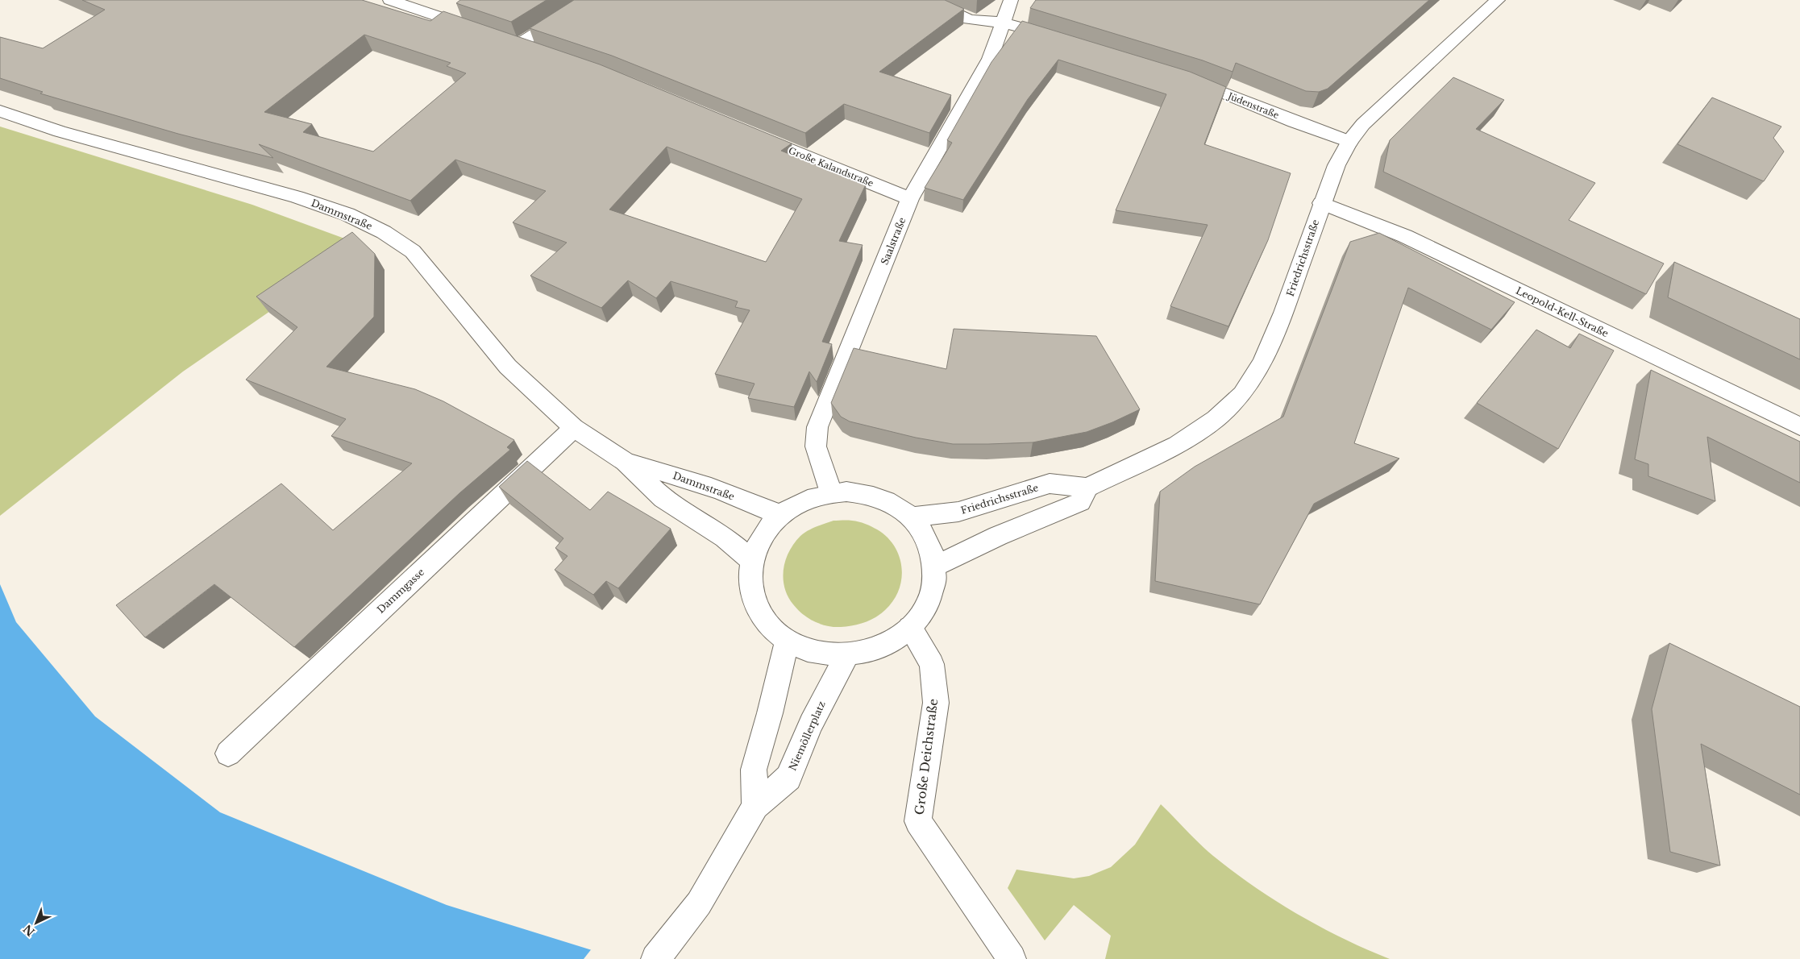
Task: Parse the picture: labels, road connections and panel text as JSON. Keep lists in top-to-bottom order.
{
  "streets": {
    "street": [
      "Jüdenstraße",
      "Große Kalandstraße",
      "Dammstraße",
      "Saalstraße",
      "Friedrichsstraße",
      "Leopold-Kell-Straße",
      "Dammgasse",
      "Niemöllerplatz",
      "Große Deichstraße"
    ]
  },
  "crossings": [
    ["Jüdenstraße", "Friedrichsstraße"],
    ["Große Kalandstraße", "Saalstraße"],
    ["Dammstraße", "Dammgasse"],
    ["Friedrichsstraße", "Leopold-Kell-Straße"]
  ],
  "north": "bottom left"
}
